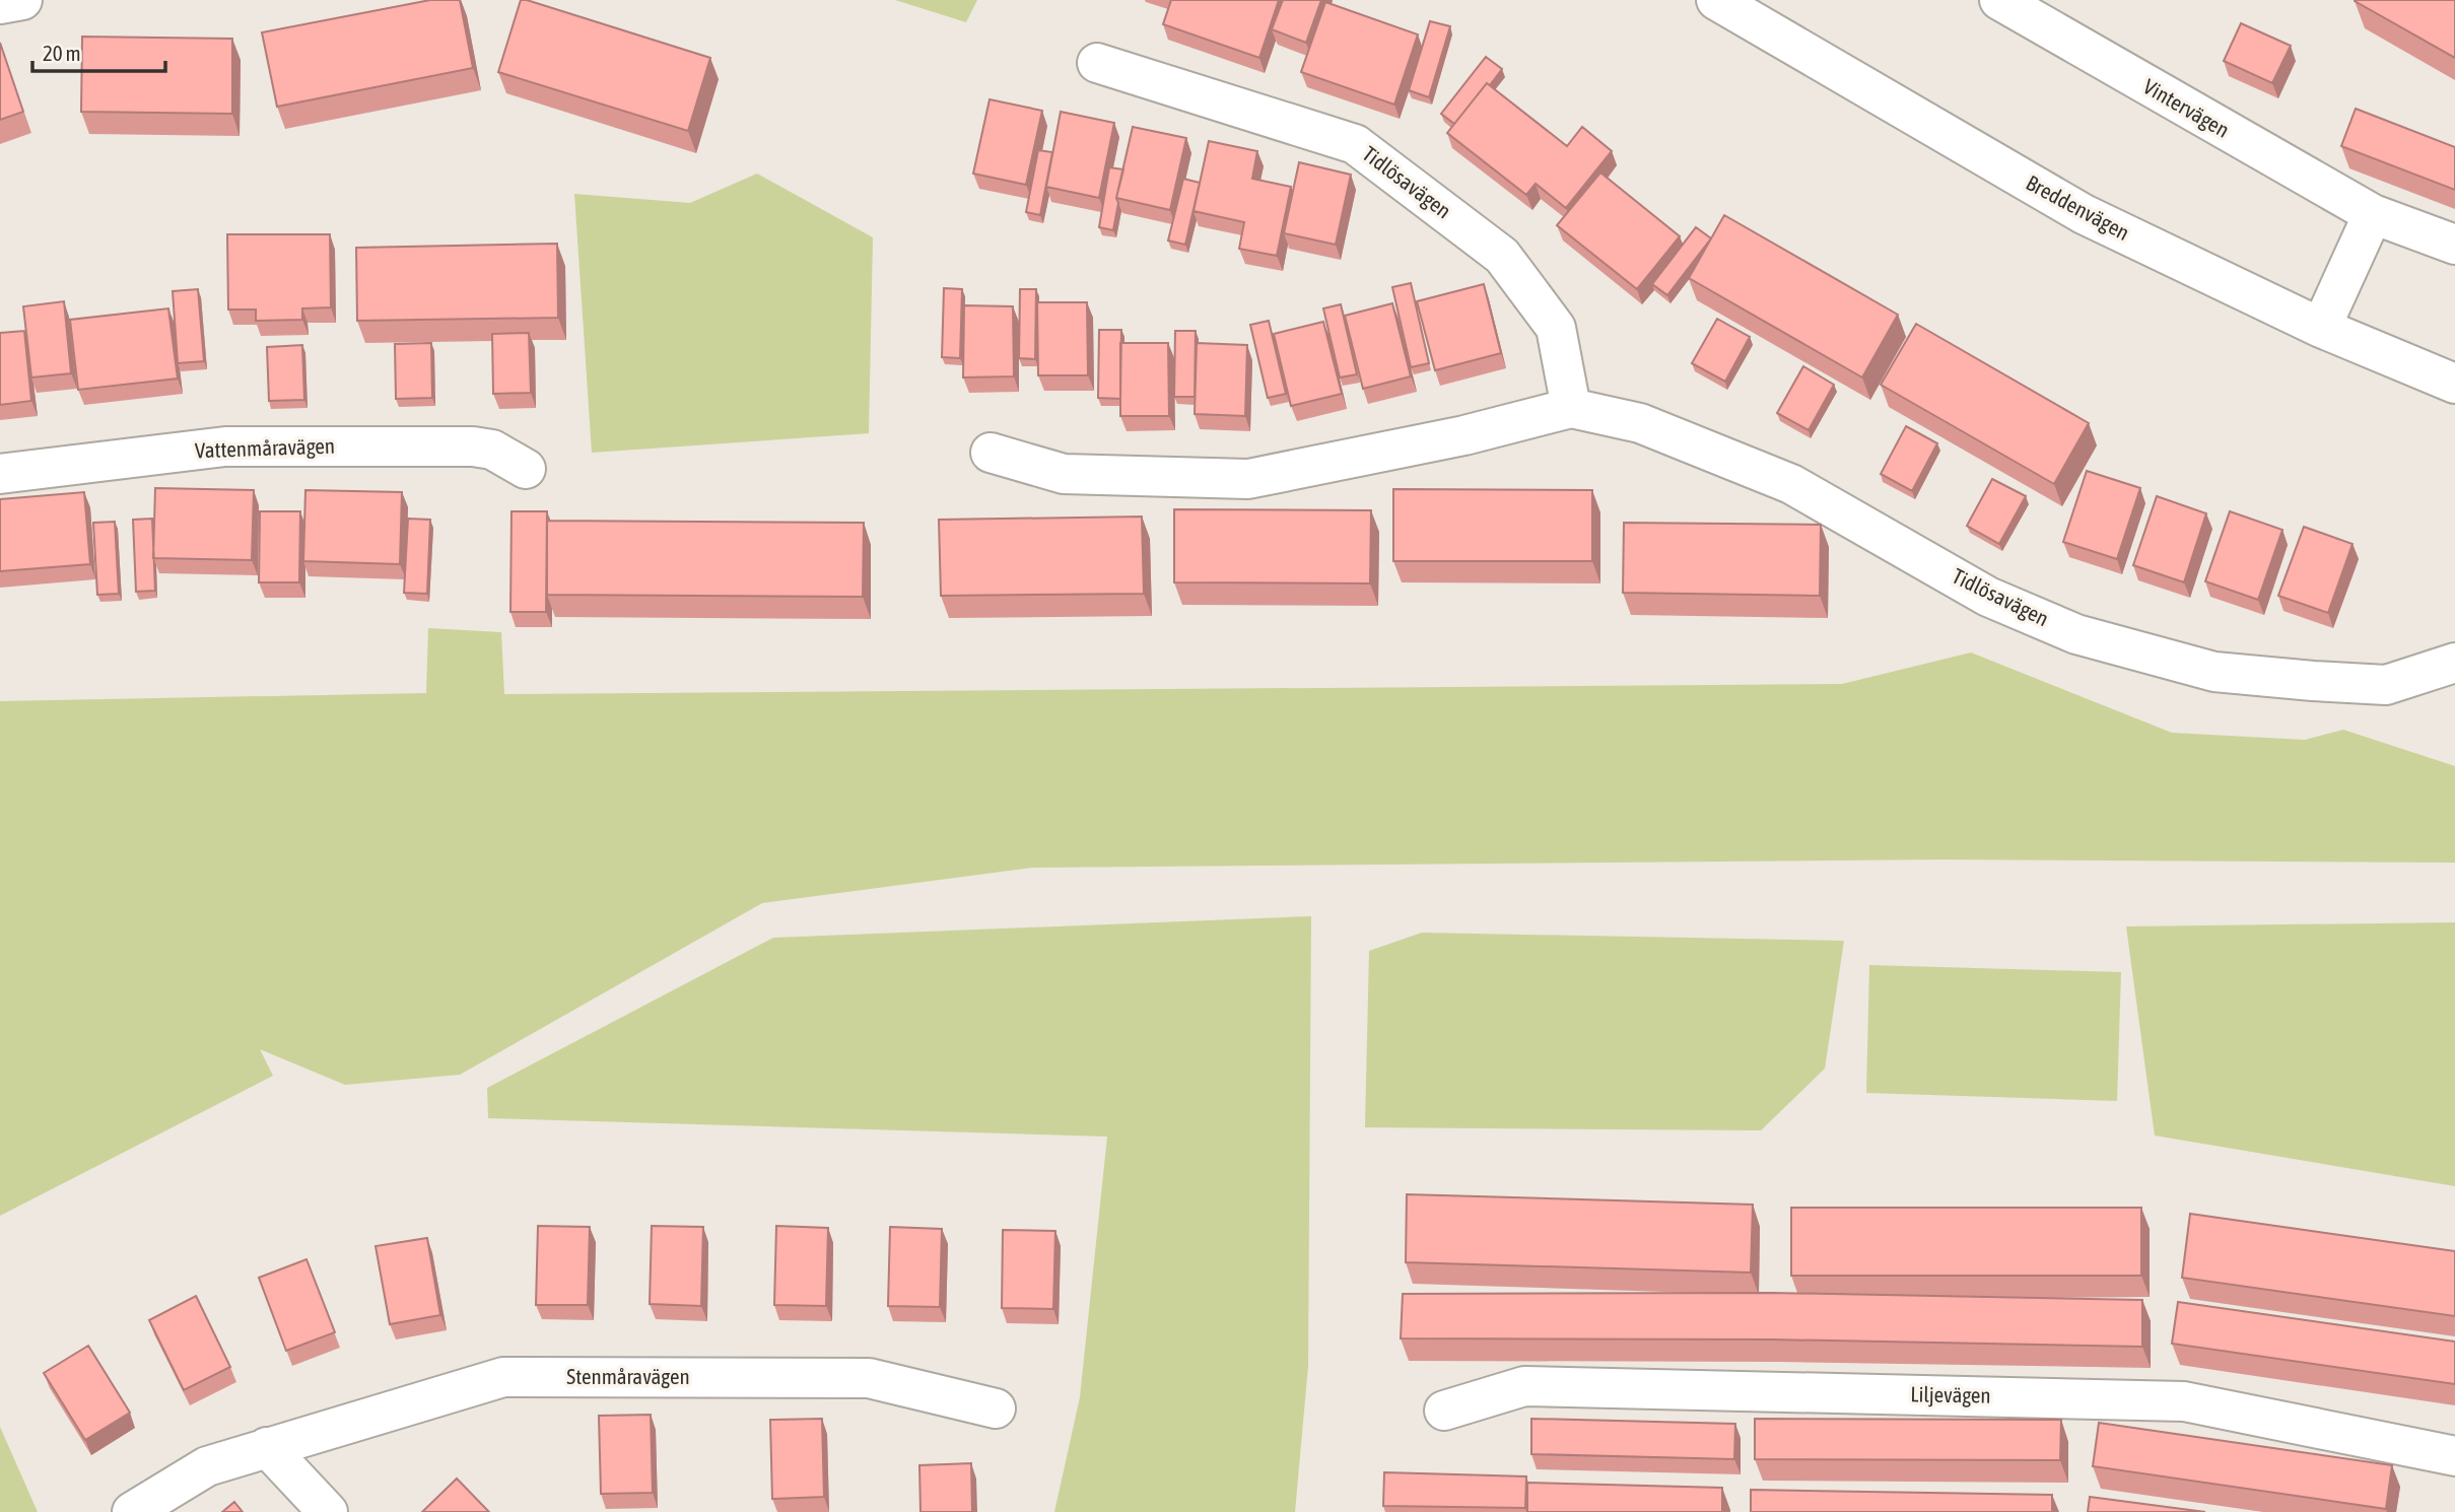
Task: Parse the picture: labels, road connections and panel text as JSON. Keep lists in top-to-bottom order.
{
  "streets": {
    "street": [
      "Vintervägen",
      "Tidlösavägen",
      "Breddenvägen",
      "Vattenmåravägen",
      "Stenmåravägen",
      "Liljevägen"
    ]
  },
  "scale_bar": "20 m"
}
